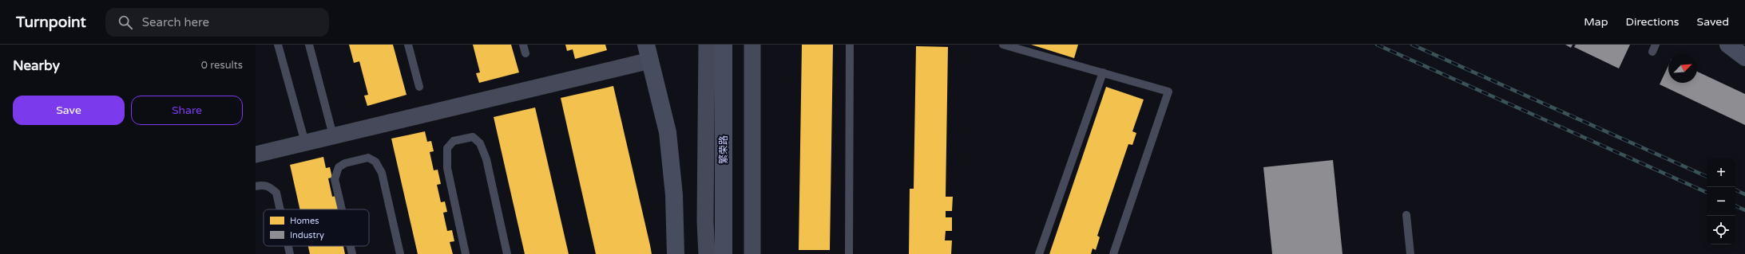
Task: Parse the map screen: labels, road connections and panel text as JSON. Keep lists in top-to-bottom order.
{
  "streets": {
    "main road": ["繁荣路"]
  },
  "legend": ["Homes", "Industry"],
  "north": "top right",
  "page": {
    "header": "Turnpoint",
    "search": "Search here",
    "nav": ["Map", "Directions", "Saved"],
    "heading": ["Nearby", "0 results"],
    "buttons": ["Save", "Share"],
    "map_buttons": ["+", "−"]
  }
}
